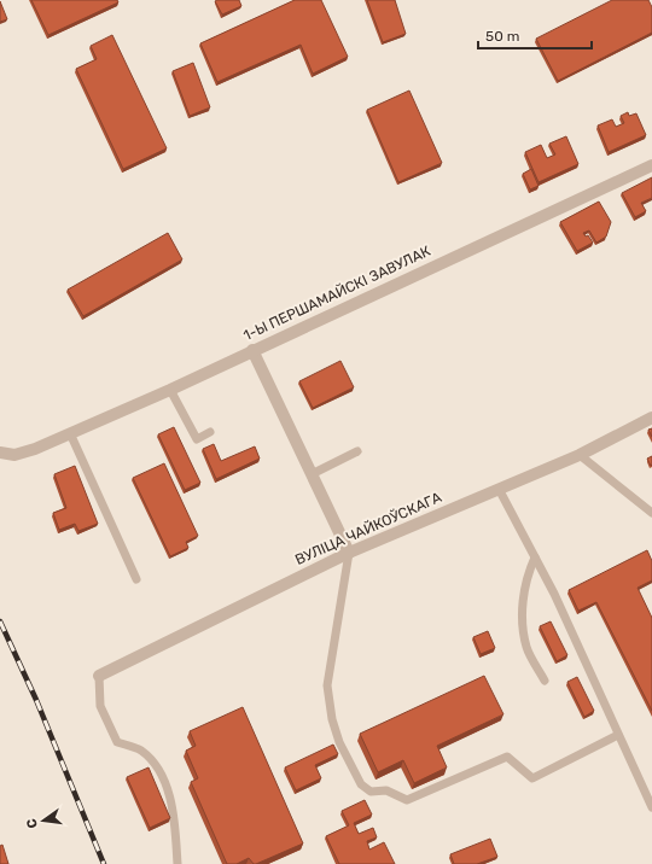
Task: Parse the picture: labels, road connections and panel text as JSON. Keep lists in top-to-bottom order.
{
  "streets": {
    "street": ["1-Ы ПЕРШАМАЙСКІ ЗАВУЛАК", "ВУЛІЦА ЧАЙКОЎСКАГА"]
  },
  "scale_bar": "50 m",
  "north": "left"
}
